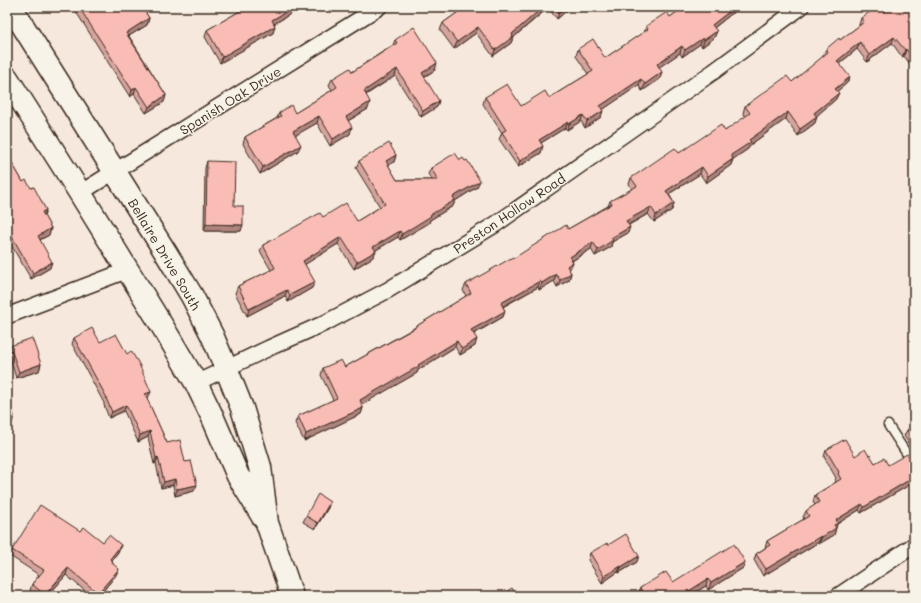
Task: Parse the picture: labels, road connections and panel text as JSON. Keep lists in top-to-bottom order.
{
  "streets": {
    "main road": ["Bellaire Drive South"],
    "street": ["Spanish Oak Drive", "Preston Hollow Road"]
  },
  "crossings": [
    ["Spanish Oak Drive", "Bellaire Drive South"],
    ["Preston Hollow Road", "Bellaire Drive South"]
  ]
}
